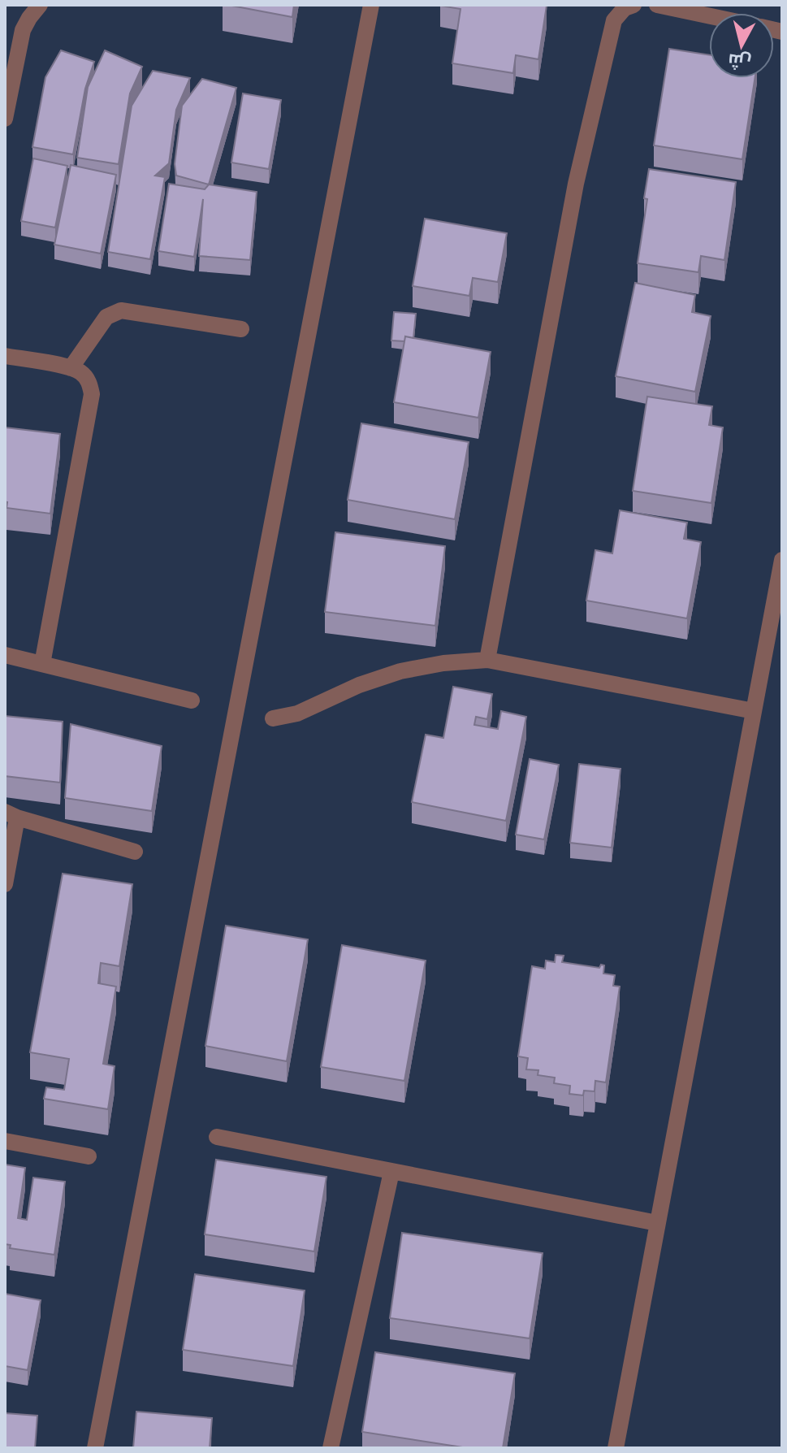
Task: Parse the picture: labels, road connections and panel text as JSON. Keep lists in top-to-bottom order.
{
  "north": "bottom"
}
